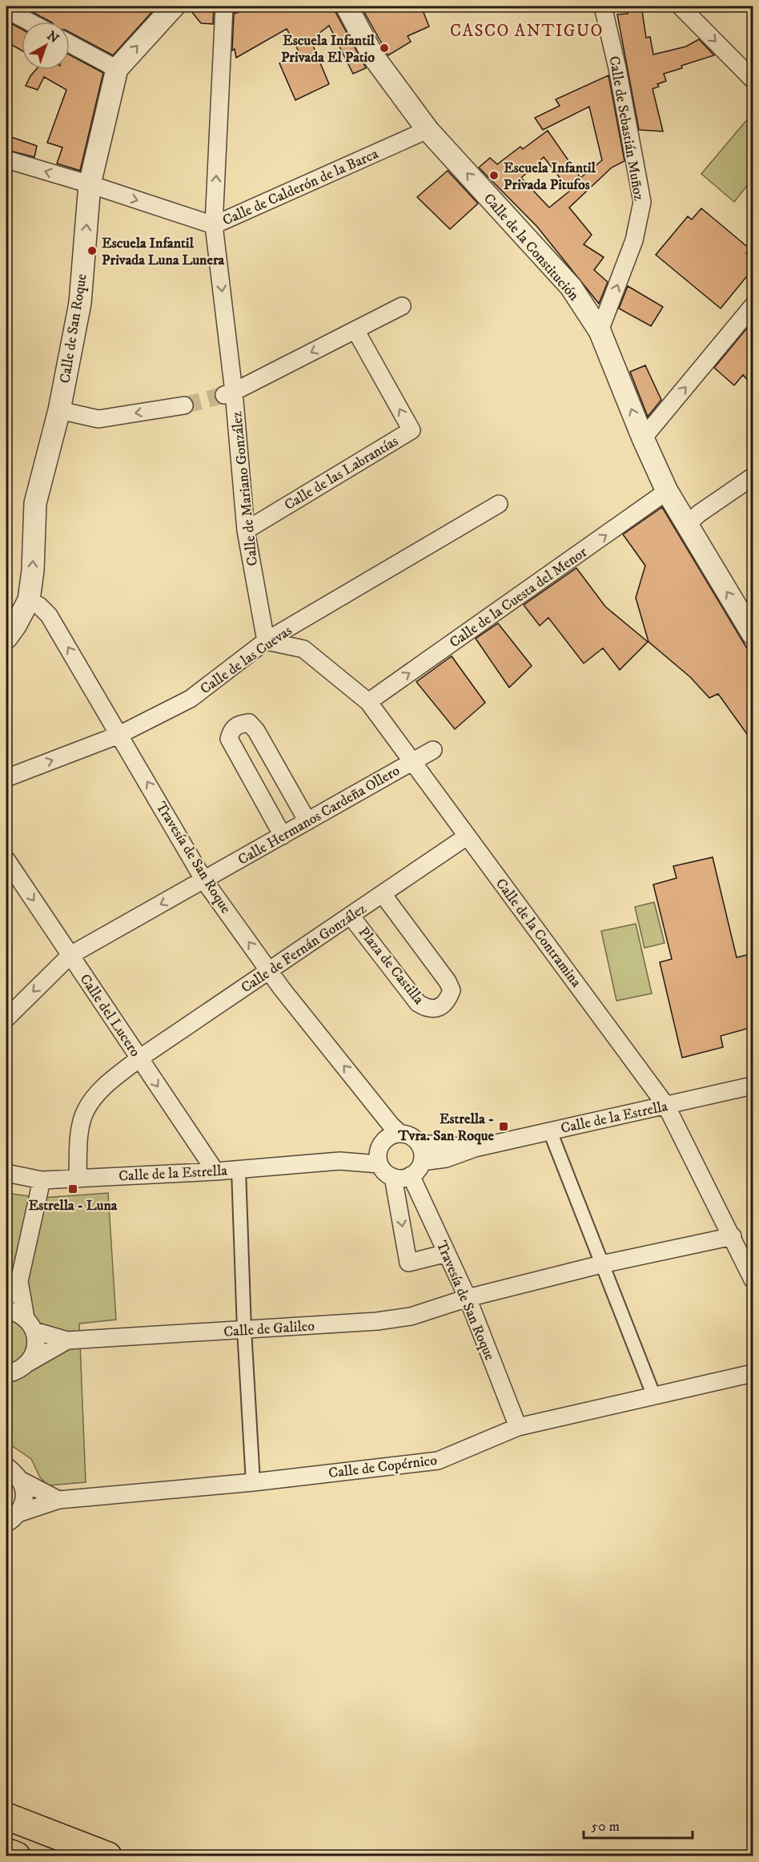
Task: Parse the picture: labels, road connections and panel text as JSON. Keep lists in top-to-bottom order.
{
  "streets": {
    "street": [
      "Calle de Sebastián Muñoz",
      "Calle de Calderón de la Barca",
      "Calle de la Constitución",
      "Calle de San Roque",
      "Calle de las Labrantías",
      "Calle de Mariano González",
      "Calle de la Cuesta del Menor",
      "Calle de las Cuevas",
      "Calle Hermanos Cardeña Ollero",
      "Travesía de San Roque",
      "Calle de la Contramina",
      "Calle de Fernán González",
      "Plaza de Castilla",
      "Calle del Lucero",
      "Calle de la Estrella",
      "Calle de Galileo",
      "Calle de Copérnico"
    ]
  },
  "crossings": [
    ["Calle de Sebastián Muñoz", "Calle de la Constitución"],
    ["Calle de Calderón de la Barca", "Calle de la Constitución"],
    ["Calle de Calderón de la Barca", "Calle de San Roque"],
    ["Calle de Calderón de la Barca", "Calle de Mariano González"],
    ["Calle de la Constitución", "Calle de la Cuesta del Menor"],
    ["Calle de San Roque", "Travesía de San Roque"],
    ["Calle de las Labrantías", "Calle de Mariano González"],
    ["Calle de Mariano González", "Calle de las Cuevas"],
    ["Calle de Mariano González", "Calle de la Contramina"],
    ["Calle de la Cuesta del Menor", "Calle de la Contramina"],
    ["Calle de las Cuevas", "Travesía de San Roque"],
    ["Calle de las Cuevas", "Calle de la Contramina"],
    ["Calle Hermanos Cardeña Ollero", "Travesía de San Roque"],
    ["Calle Hermanos Cardeña Ollero", "Calle de la Contramina"],
    ["Calle Hermanos Cardeña Ollero", "Calle del Lucero"],
    ["Travesía de San Roque", "Calle de Fernán González"],
    ["Travesía de San Roque", "Calle de la Estrella"],
    ["Travesía de San Roque", "Calle de Galileo"],
    ["Travesía de San Roque", "Calle de Copérnico"],
    ["Calle de la Contramina", "Calle de Fernán González"],
    ["Calle de la Contramina", "Calle de la Estrella"],
    ["Calle de la Contramina", "Calle de Galileo"],
    ["Calle de Fernán González", "Plaza de Castilla"],
    ["Calle de Fernán González", "Calle del Lucero"],
    ["Calle de Fernán González", "Calle de la Estrella"],
    ["Calle del Lucero", "Calle de la Estrella"]
  ],
  "one_way": [
    "Calle de Sebastián Muñoz",
    "Calle de la Constitución",
    "Calle de San Roque",
    "Calle de la Cuesta del Menor",
    "Calle Hermanos Cardeña Ollero",
    "Travesía de San Roque",
    "Calle del Lucero"
  ],
  "districts": ["CASCO ANTIGUO"],
  "places": {
    "other": ["Escuela Infantil Privada El Patio", "Escuela Infantil Privada Pitufos", "Escuela Infantil Privada Luna Lunera"],
    "transit": ["Estrella - Tvra. San Roque", "Estrella - Luna"]
  },
  "scale_bar": "50 m",
  "north": "top right"
}
